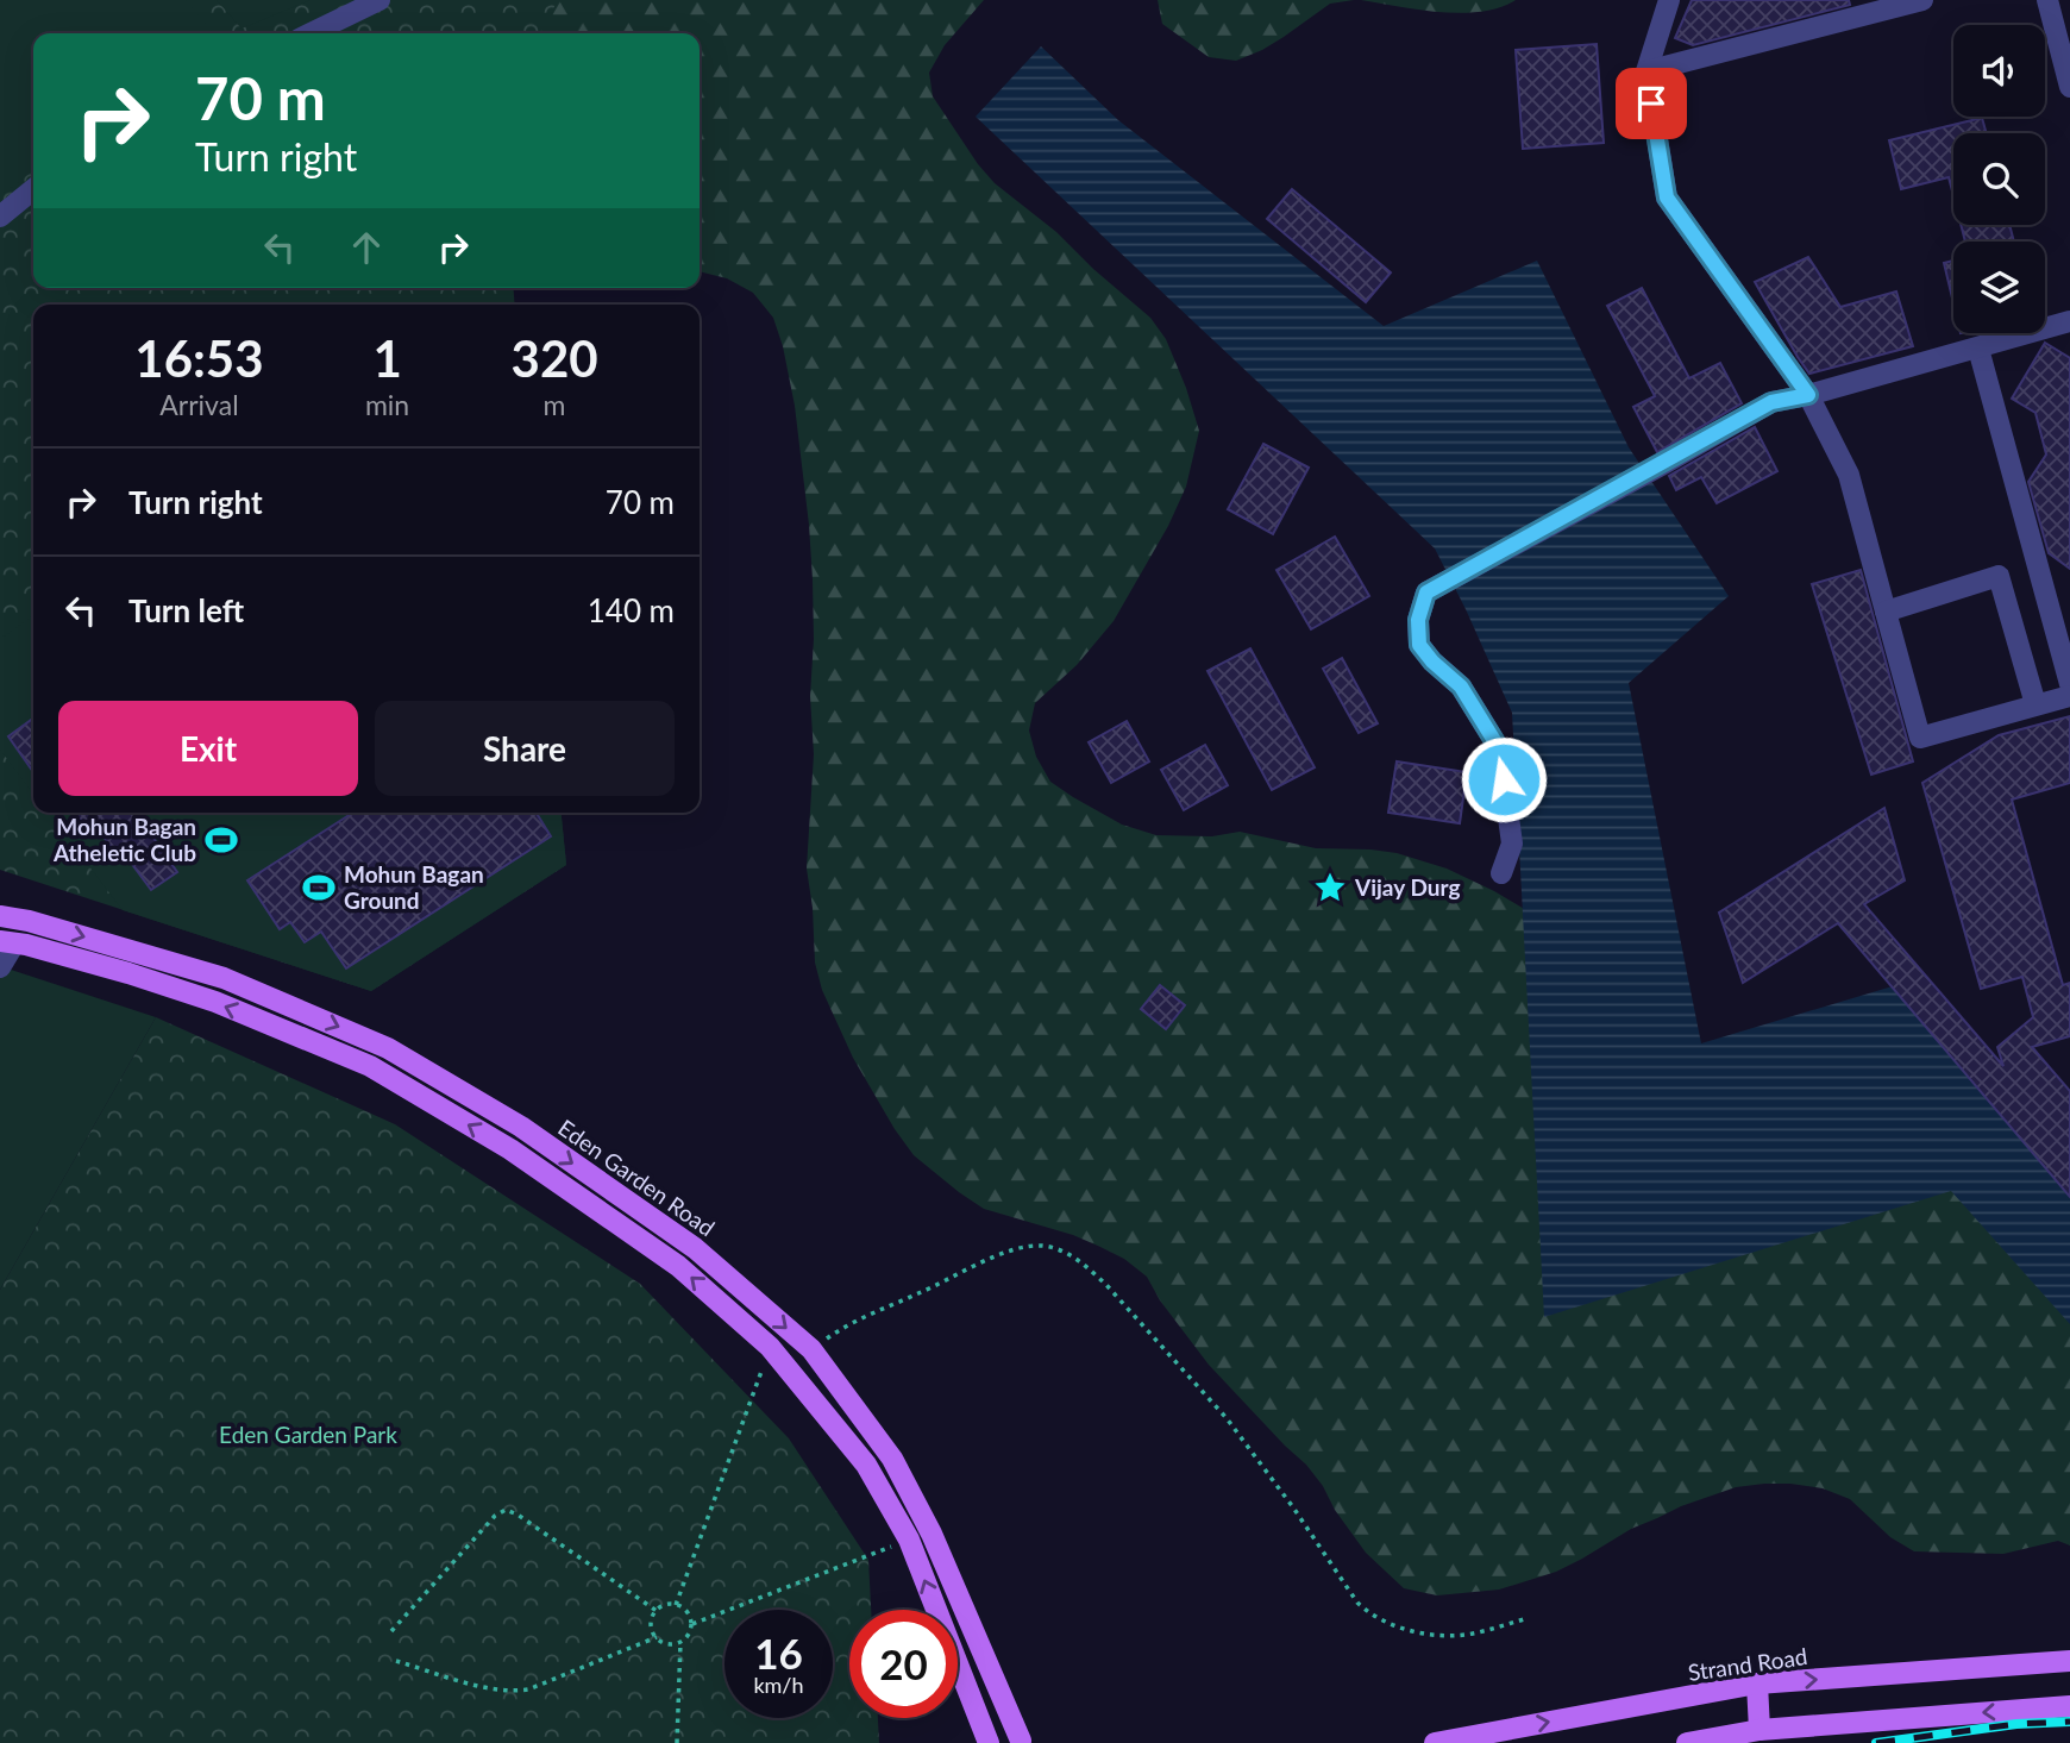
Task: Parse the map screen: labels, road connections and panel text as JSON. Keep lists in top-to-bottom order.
{
  "streets": {
    "main road": ["Eden Garden Road", "Strand Road"]
  },
  "parks": ["Eden Garden Park"],
  "places": {
    "sports": ["Mohun Bagan Atheletic Club", "Mohun Bagan Ground"],
    "place": ["Vijay Durg"]
  },
  "page": {
    "turn": ["70 m", "Turn right"],
    "eta": [
      "16:53",
      "Arrival",
      "1",
      "min",
      "320",
      "m"
    ],
    "list": [
      {
        "name": "Turn right",
        "value": "70 m"
      },
      {
        "name": "Turn left",
        "value": "140 m"
      }
    ],
    "buttons": ["Exit", "Share"],
    "speed": "16 km/h",
    "limit": "20"
  }
}
